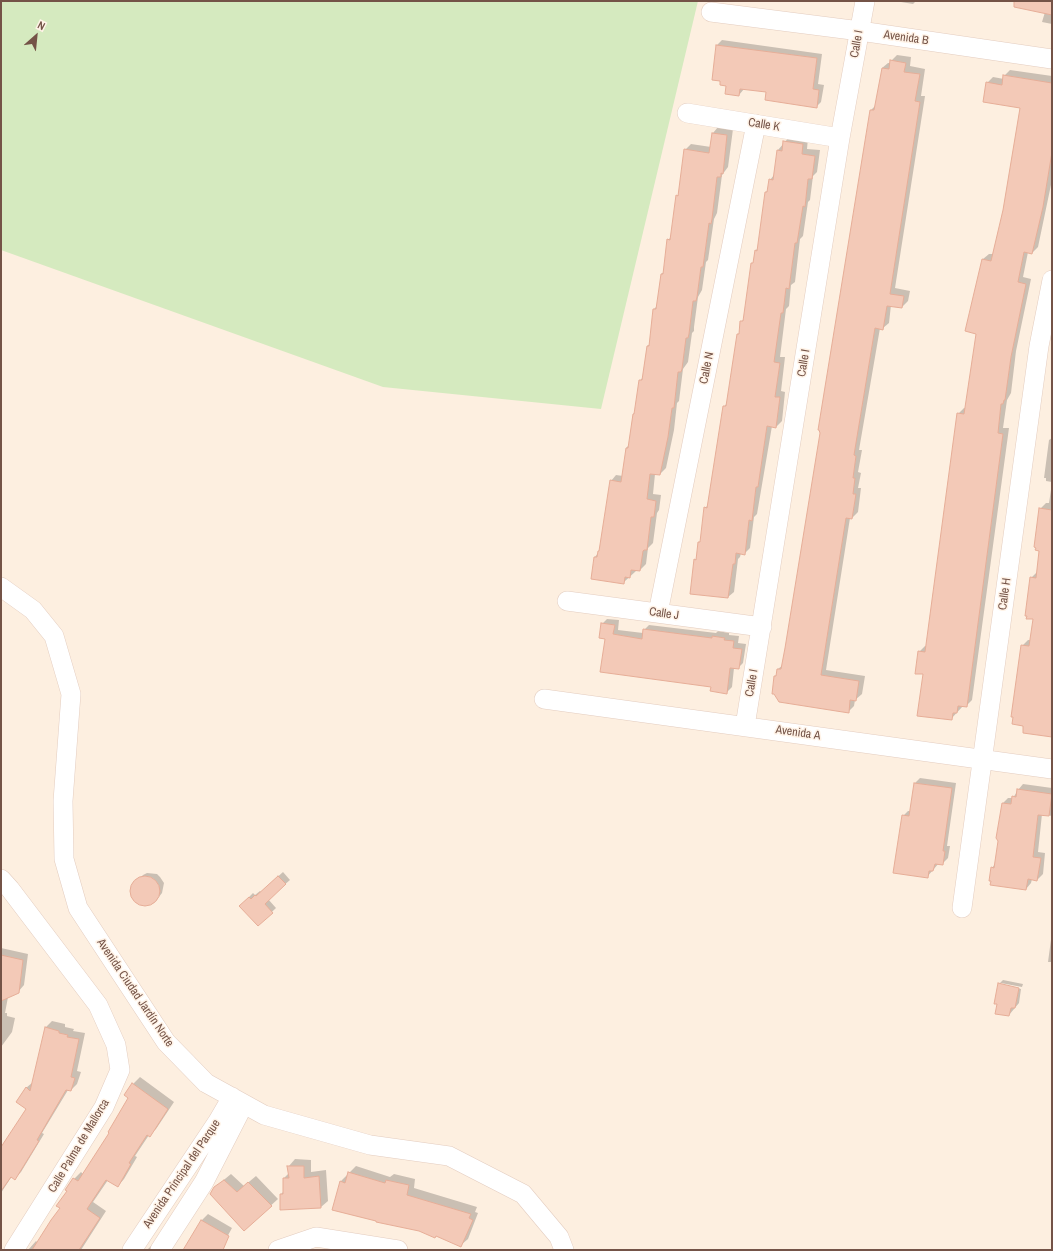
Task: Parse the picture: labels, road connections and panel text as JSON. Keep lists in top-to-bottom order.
{
  "streets": {
    "street": [
      "Avenida B",
      "Calle I",
      "Calle K",
      "Calle N",
      "Calle H",
      "Calle J",
      "Avenida A",
      "Avenida Ciudad Jardín Norte",
      "Calle Palma de Mallorca",
      "Avenida Principal del Parque"
    ]
  },
  "crossings": [
    ["Avenida B", "Calle I"],
    ["Calle I", "Calle K"],
    ["Calle I", "Calle J"],
    ["Calle I", "Avenida A"],
    ["Calle K", "Calle N"],
    ["Calle N", "Calle J"],
    ["Calle H", "Avenida A"],
    ["Avenida Ciudad Jardín Norte", "Avenida Principal del Parque"]
  ],
  "north": "top right"
}
